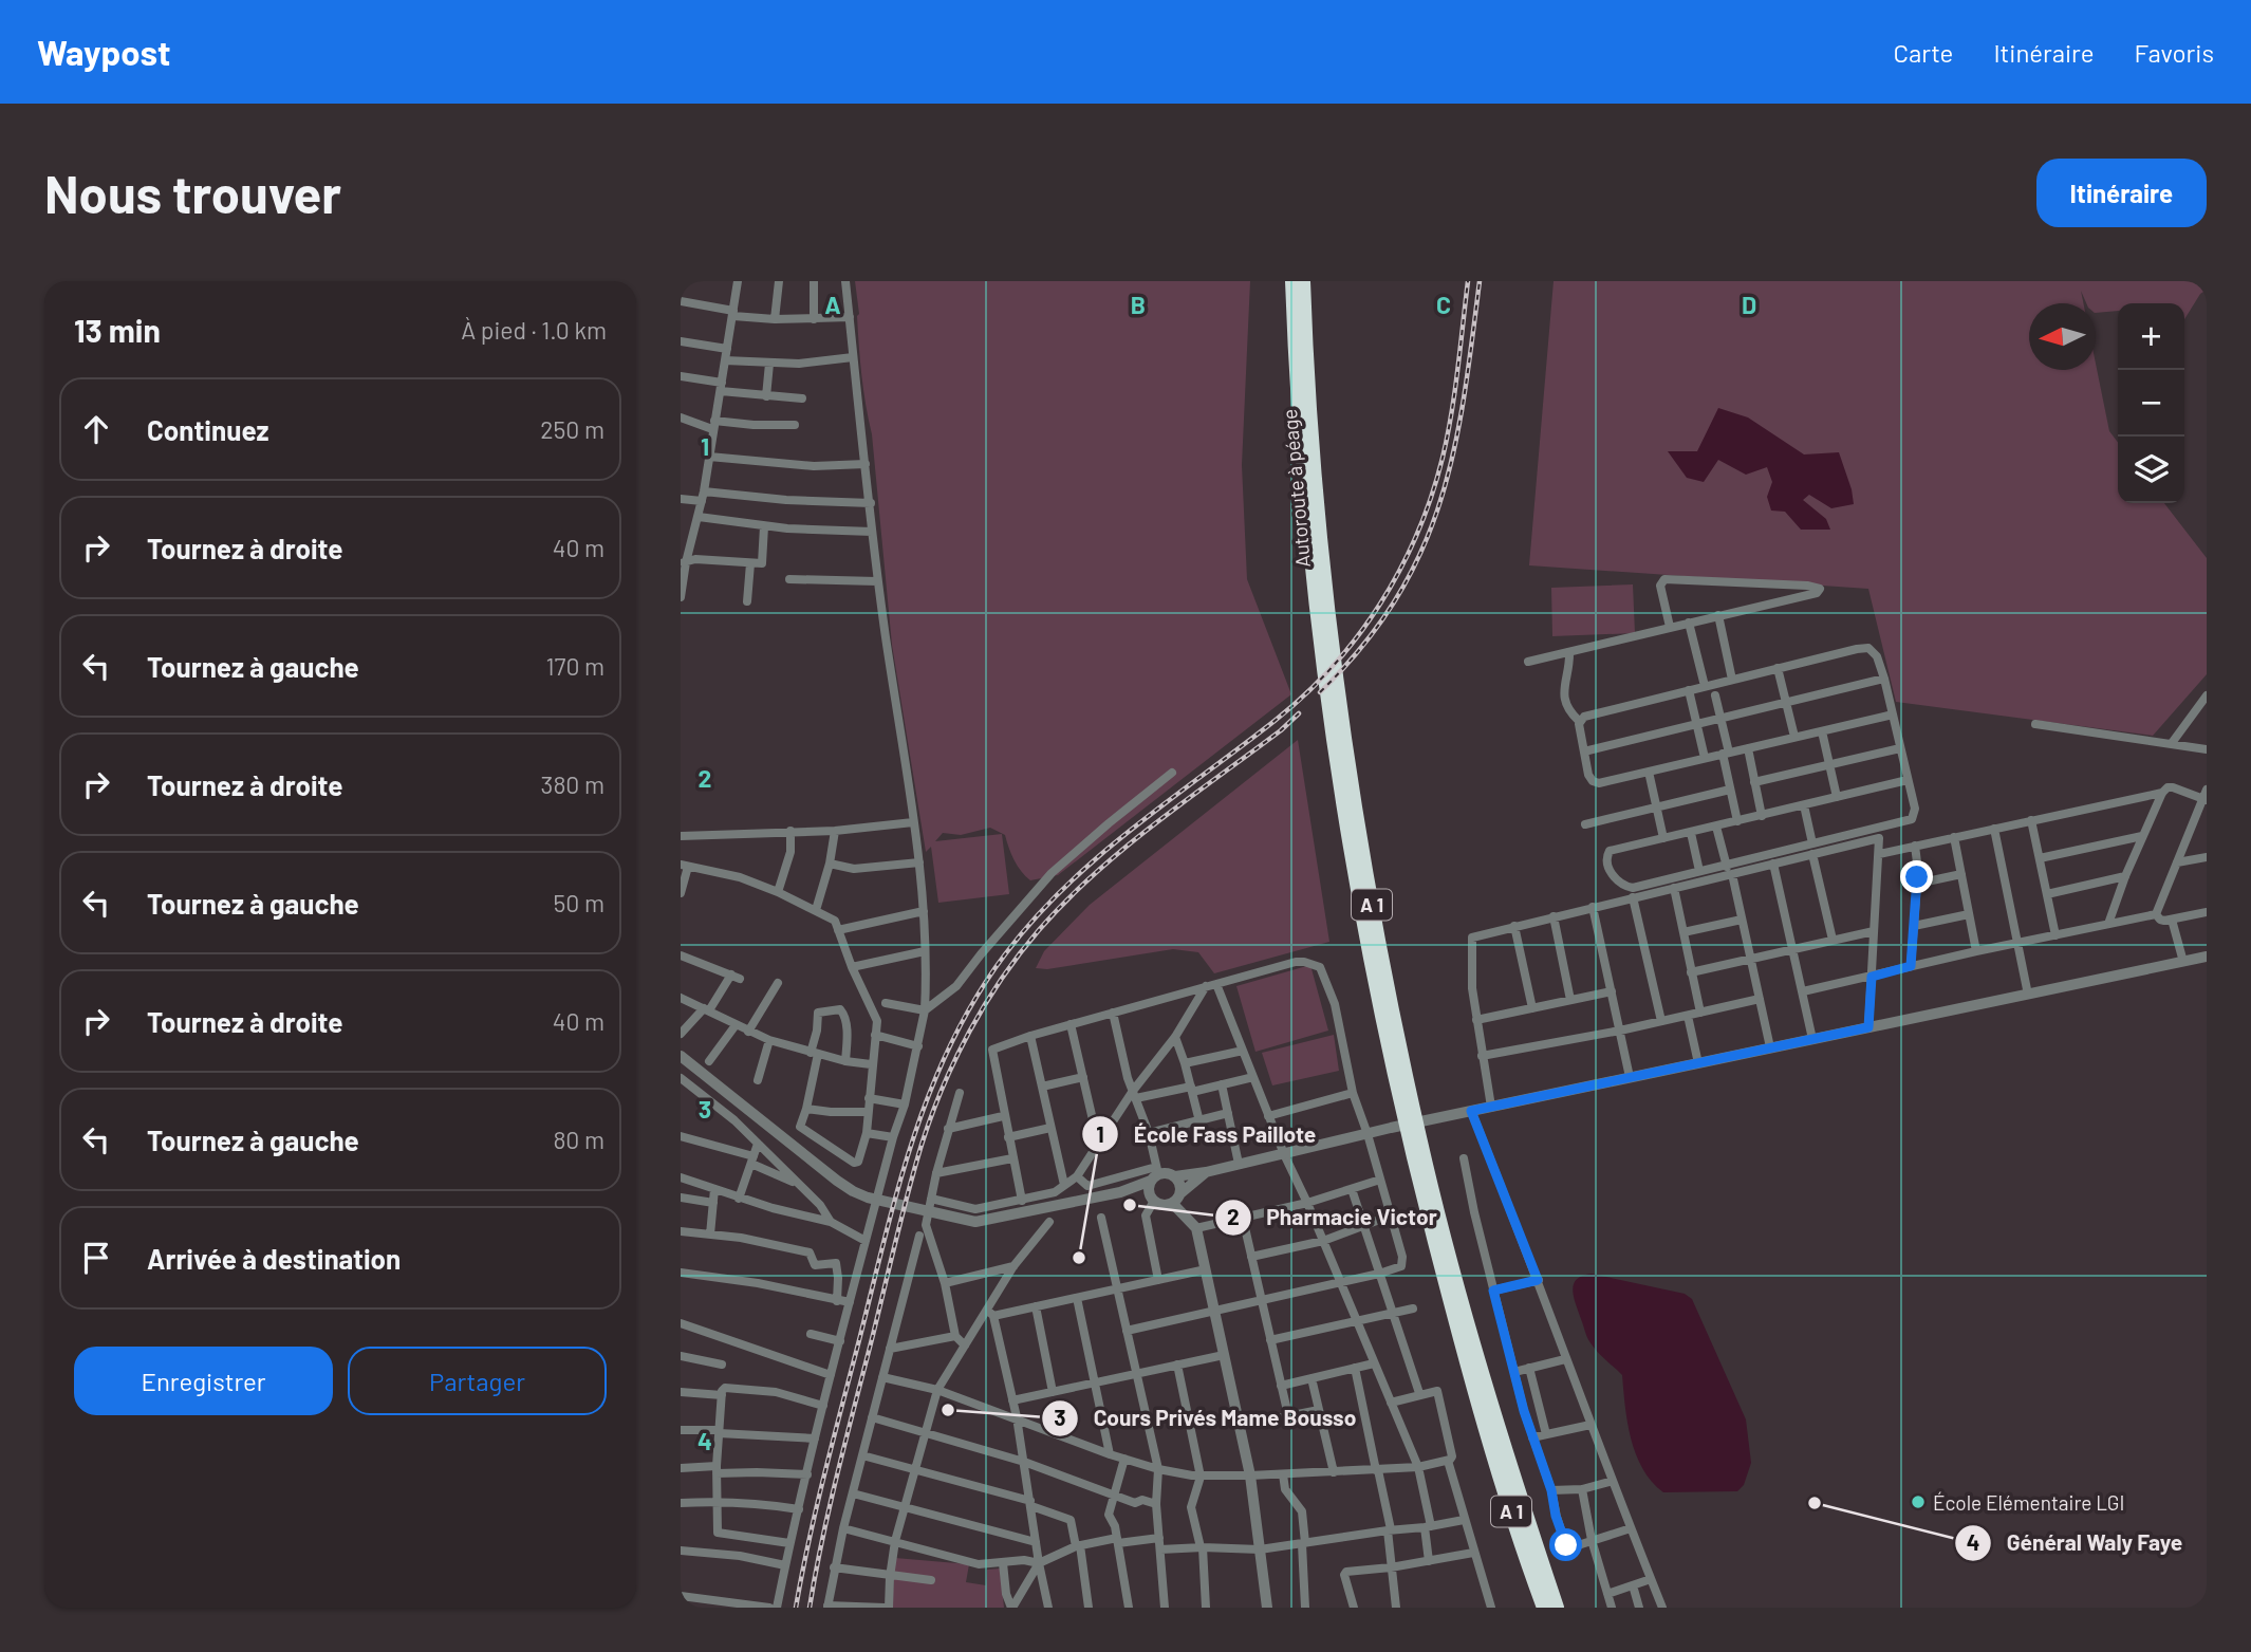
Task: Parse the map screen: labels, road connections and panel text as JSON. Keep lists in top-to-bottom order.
{
  "streets": {
    "highway": ["Autoroute à péage", "A 1"]
  },
  "crossings": [
    ["Autoroute à péage", "A 1"]
  ],
  "places": [
    "Pharmacie Victor",
    "École Fass Paillote",
    "Cours Privés Mame Bousso",
    "École Elémentaire LGI",
    "Général Waly Faye"
  ],
  "north": "left",
  "page": {
    "header": "Waypost",
    "nav": ["Carte", "Itinéraire", "Favoris"],
    "buttons": [
      "Itinéraire",
      ["Enregistrer", "Partager"]
    ],
    "title": "Nous trouver",
    "heading": ["13 min", "À pied · 1.0 km"],
    "map_buttons": ["+", "−"],
    "list": [
      ["Continuez", "250 m"],
      ["Tournez à droite", "40 m"],
      ["Tournez à gauche", "170 m"],
      ["Tournez à droite", "380 m"],
      ["Tournez à gauche", "50 m"],
      ["Tournez à droite", "40 m"],
      ["Tournez à gauche", "80 m"],
      "Arrivée à destination"
    ]
  },
  "grid": {
    "columns": [
      "A",
      "B",
      "C",
      "D"
    ],
    "rows": [
      "1",
      "2",
      "3",
      "4"
    ]
  }
}
